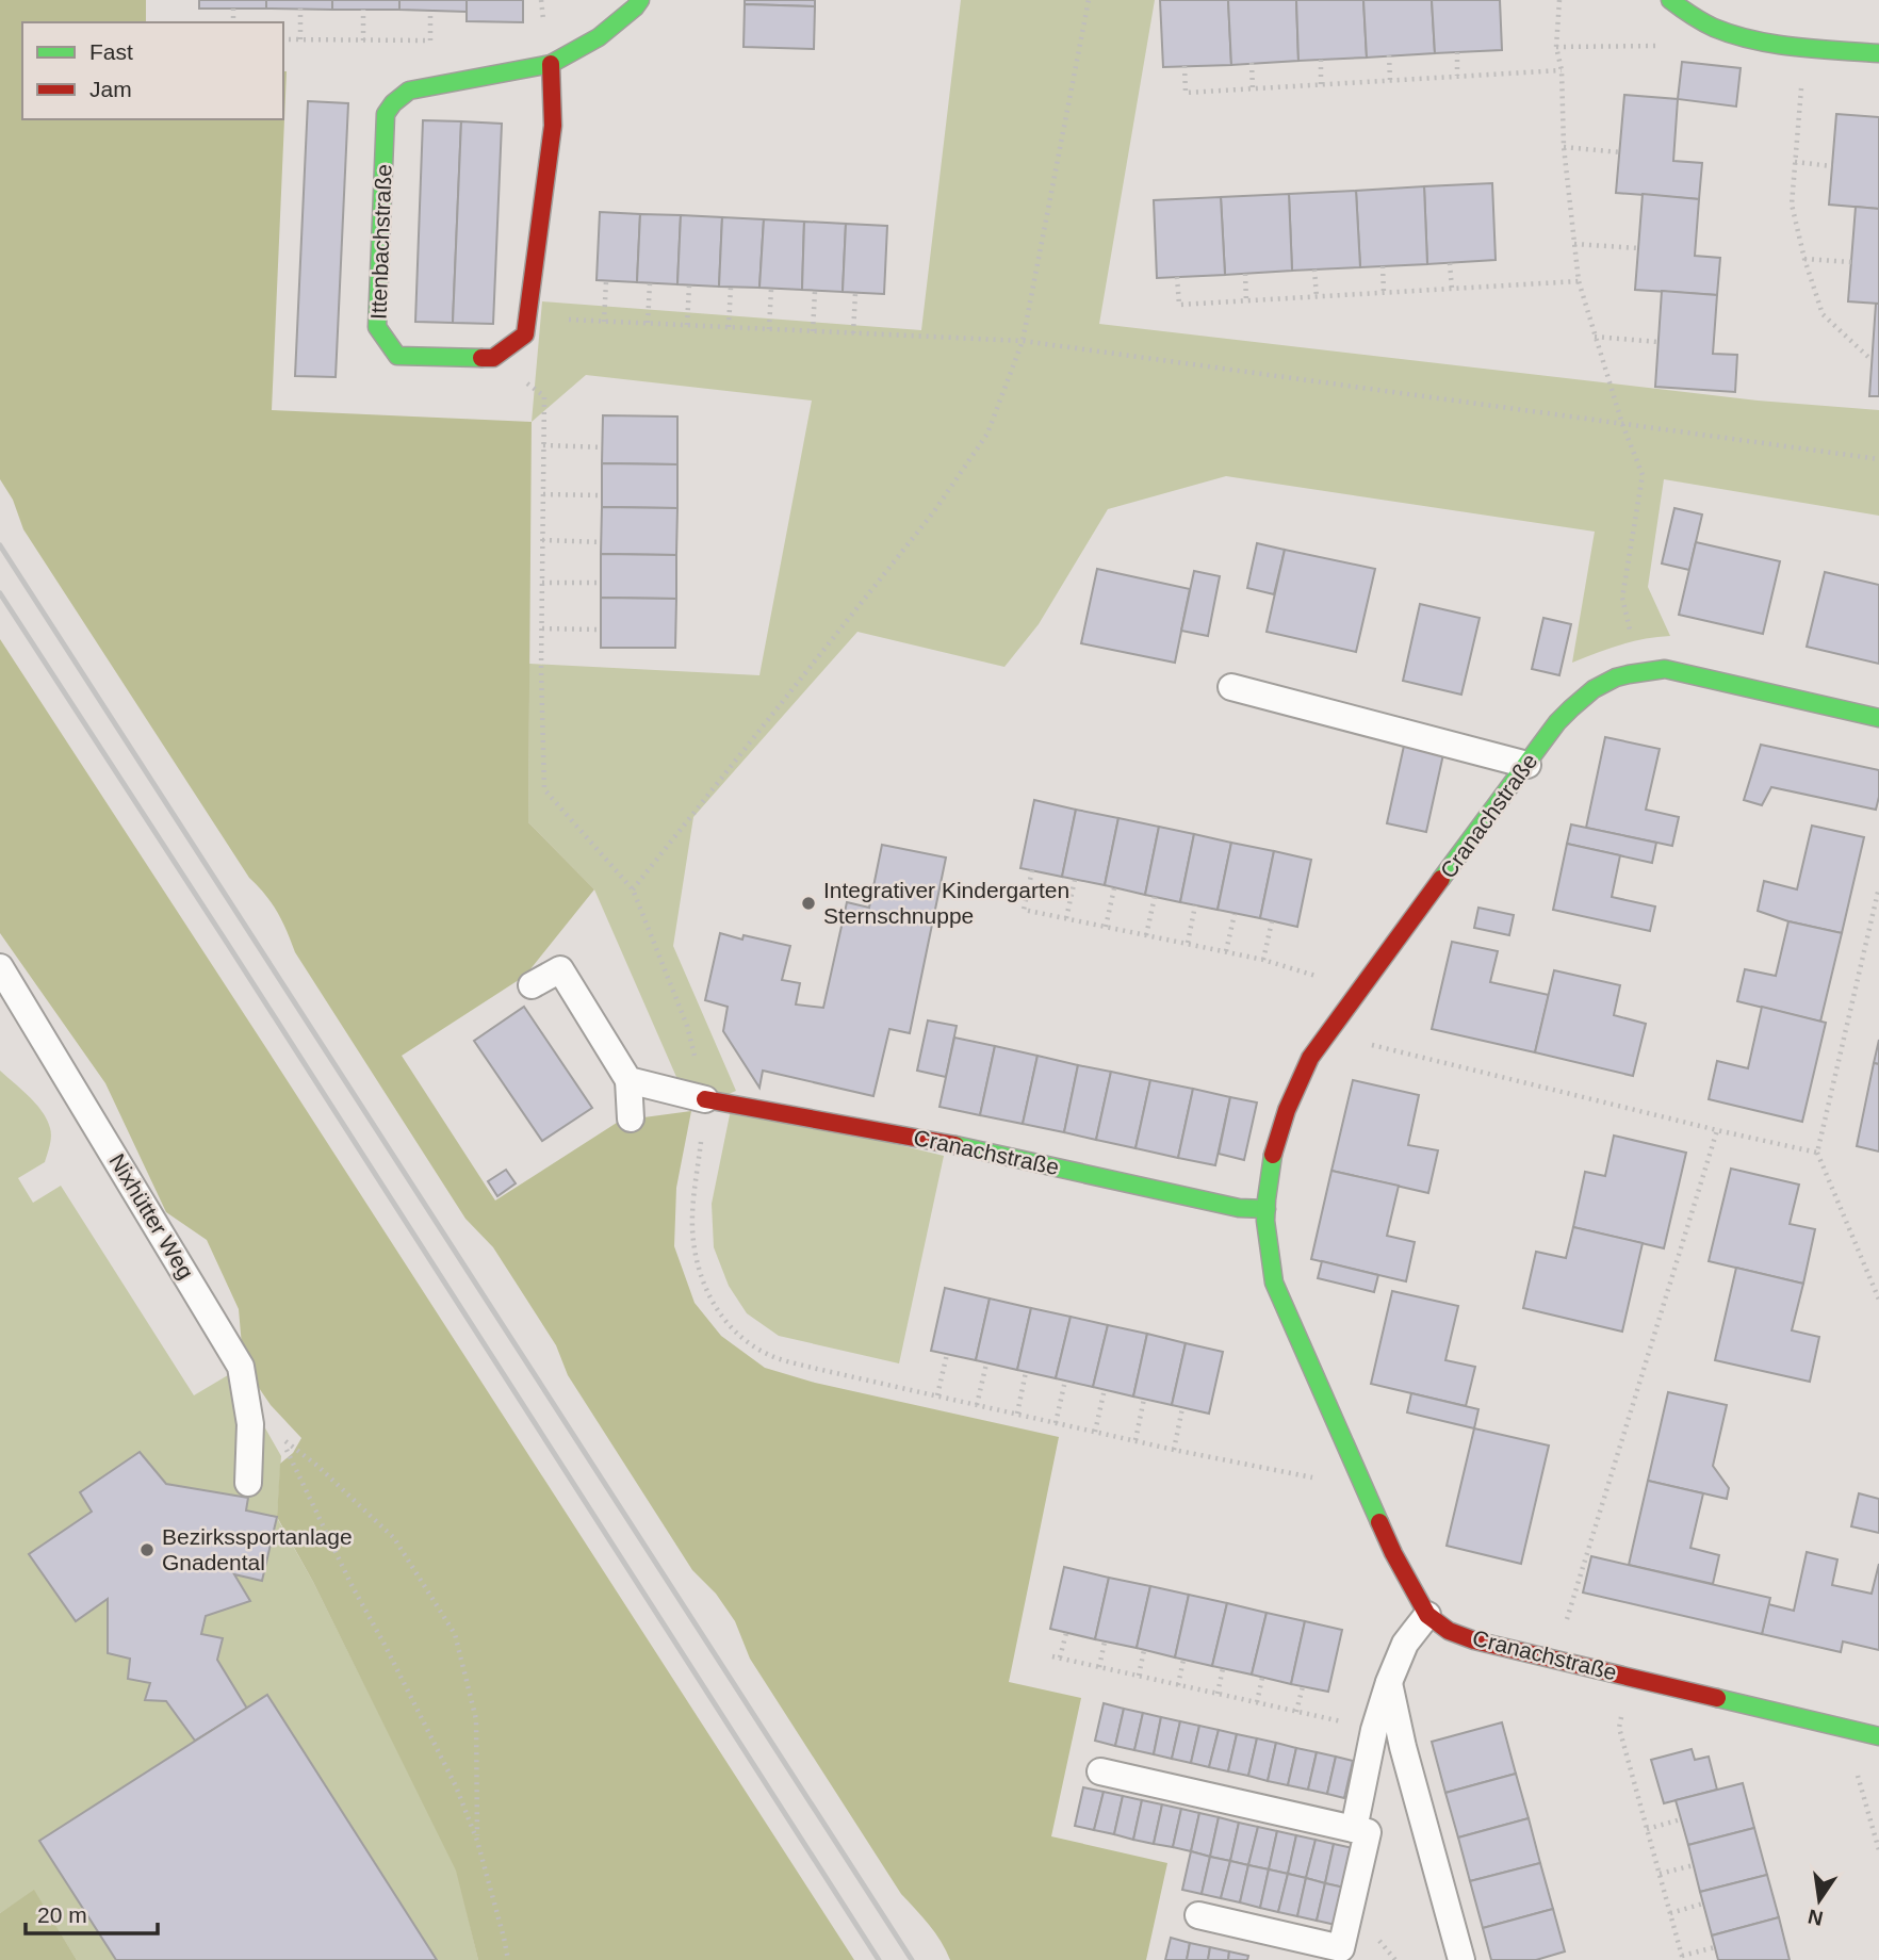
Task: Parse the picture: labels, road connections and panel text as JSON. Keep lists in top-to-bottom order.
{
  "streets": {
    "street": ["Ittenbachstraße", "Cranachstraße"],
    "lane": ["Nixhütter Weg"]
  },
  "places": ["Integrativer Kindergarten Sternschnuppe", "Bezirkssportanlage Gnadental"],
  "legend": ["Fast", "Jam"],
  "scale_bar": "20 m",
  "north": "bottom"
}
